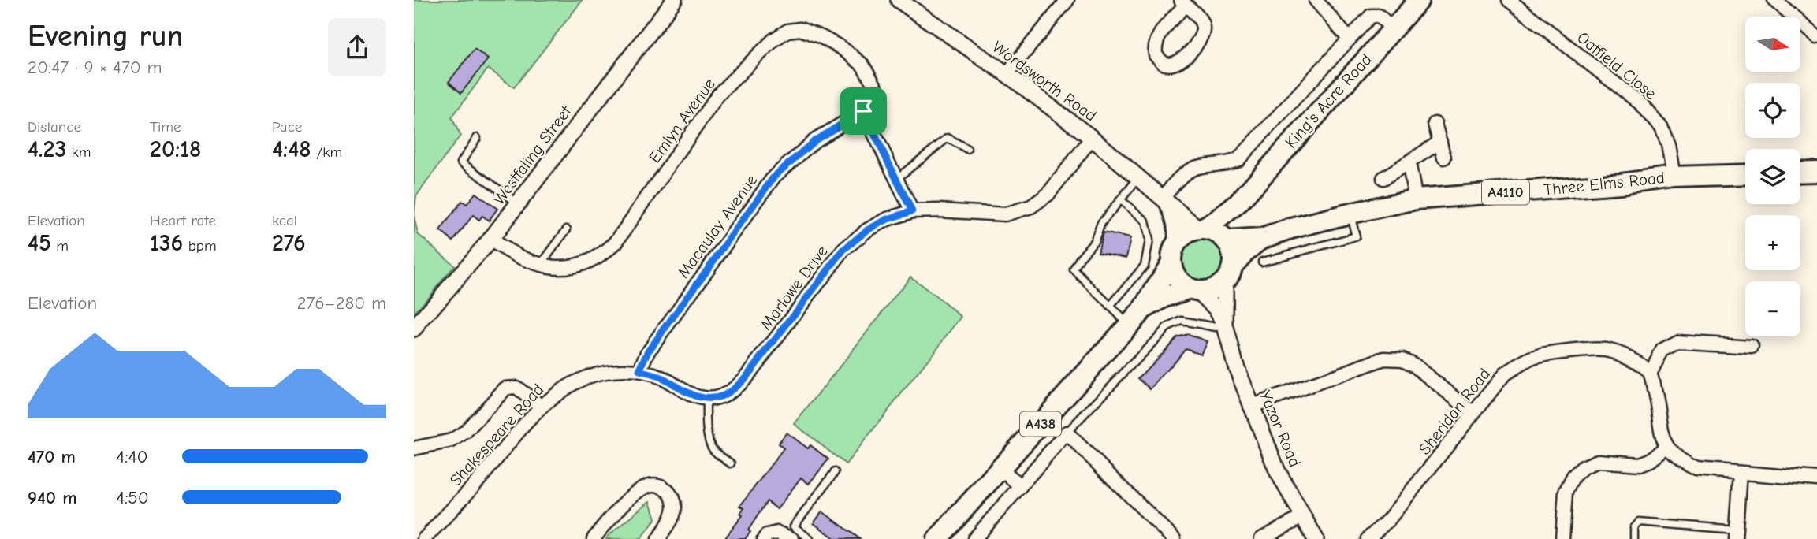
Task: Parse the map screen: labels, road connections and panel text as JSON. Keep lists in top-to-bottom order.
{
  "streets": {
    "main road": [
      "King's Acre Road",
      "Three Elms Road",
      "A4110",
      "A438"
    ],
    "street": [
      "Oatfield Close",
      "Wordsworth Road",
      "Emlyn Avenue",
      "Westfaling Street",
      "Macaulay Avenue",
      "Marlowe Drive",
      "Sheridan Road",
      "Yazor Road",
      "Shakespeare Road"
    ]
  },
  "crossings": [
    ["Oatfield Close", "Three Elms Road"],
    ["Wordsworth Road", "King's Acre Road"],
    ["Wordsworth Road", "Three Elms Road"],
    ["Wordsworth Road", "Marlowe Drive"],
    ["Wordsworth Road", "A438"],
    ["Wordsworth Road", "Yazor Road"],
    ["King's Acre Road", "Three Elms Road"],
    ["King's Acre Road", "A438"],
    ["King's Acre Road", "Yazor Road"],
    ["Emlyn Avenue", "Westfaling Street"],
    ["Emlyn Avenue", "Macaulay Avenue"],
    ["Three Elms Road", "A438"],
    ["Three Elms Road", "Yazor Road"],
    ["Macaulay Avenue", "Shakespeare Road"],
    ["A438", "Yazor Road"]
  ],
  "north": "right",
  "page": {
    "heading": ["Evening run", "20:47 · 9 × 470 m"],
    "map_buttons": ["+", "−"],
    "stats": [
      ["Distance", "4.23 km"],
      ["Time", "20:18"],
      ["Pace", "4:48 /km"],
      ["Elevation", "45 m"],
      ["Heart rate", "136 bpm"],
      ["kcal", "276"]
    ],
    "chart": ["Elevation", "276–280 m"],
    "list": [
      {
        "name": "470 m",
        "note": "4:40"
      },
      {
        "name": "940 m",
        "note": "4:50"
      }
    ]
  }
}
